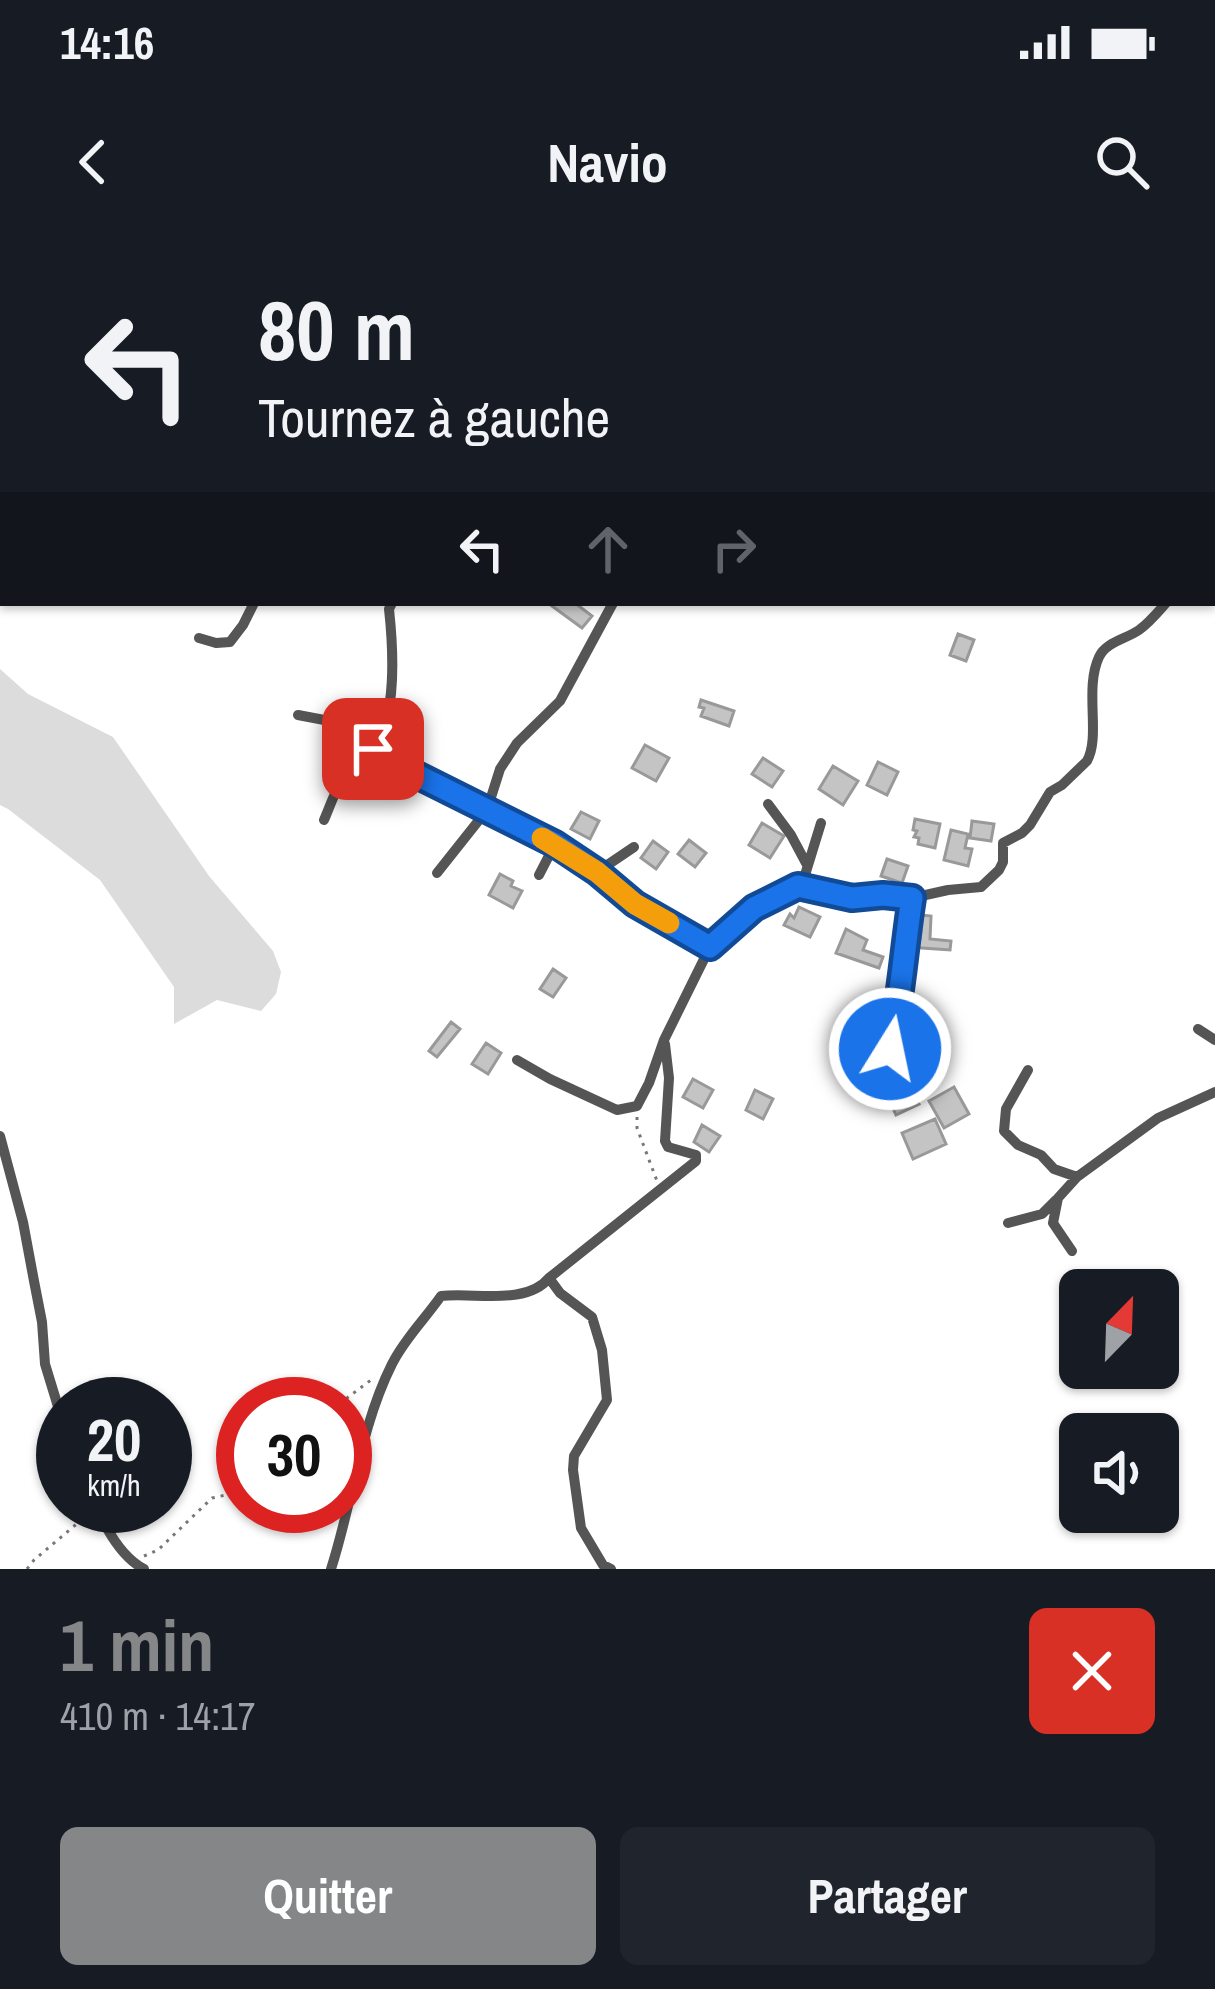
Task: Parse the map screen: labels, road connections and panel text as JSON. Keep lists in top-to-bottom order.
{
  "north": "top right",
  "page": {
    "status": "14:16",
    "header": "Navio",
    "turn": ["80 m", "Tournez à gauche"],
    "speed": "20 km/h",
    "limit": "30",
    "heading": ["1 min", "410 m · 14:17"],
    "buttons": ["Quitter", "Partager"]
  }
}
